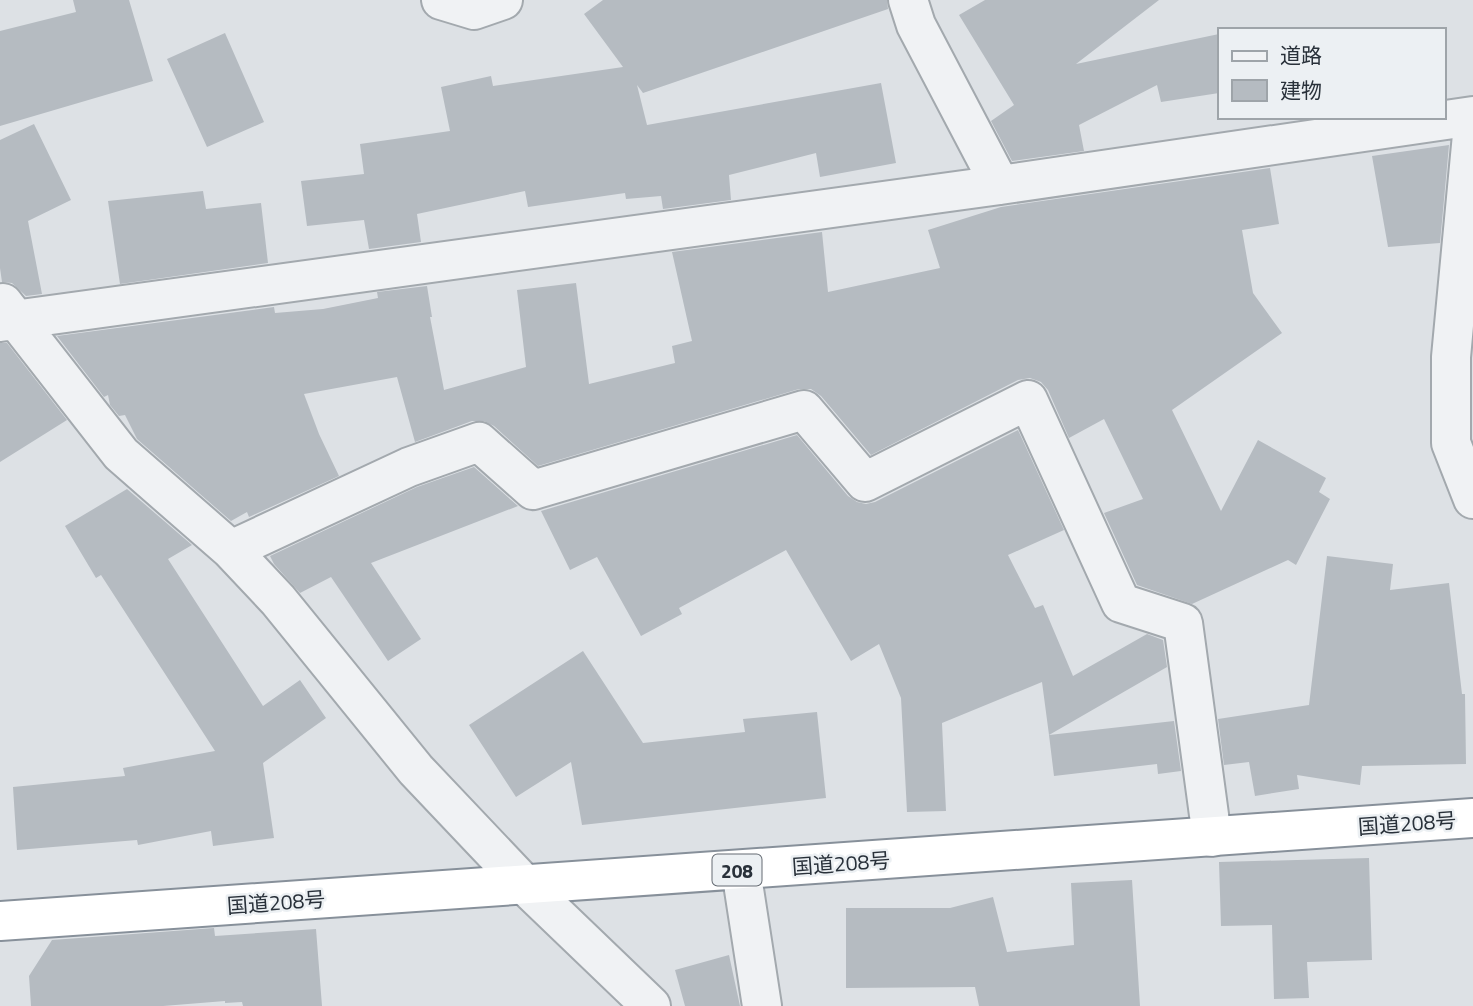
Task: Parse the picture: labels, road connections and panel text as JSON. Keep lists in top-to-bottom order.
{
  "streets": {
    "highway": ["国道208号", "208"]
  },
  "legend": ["道路", "建物"]
}
